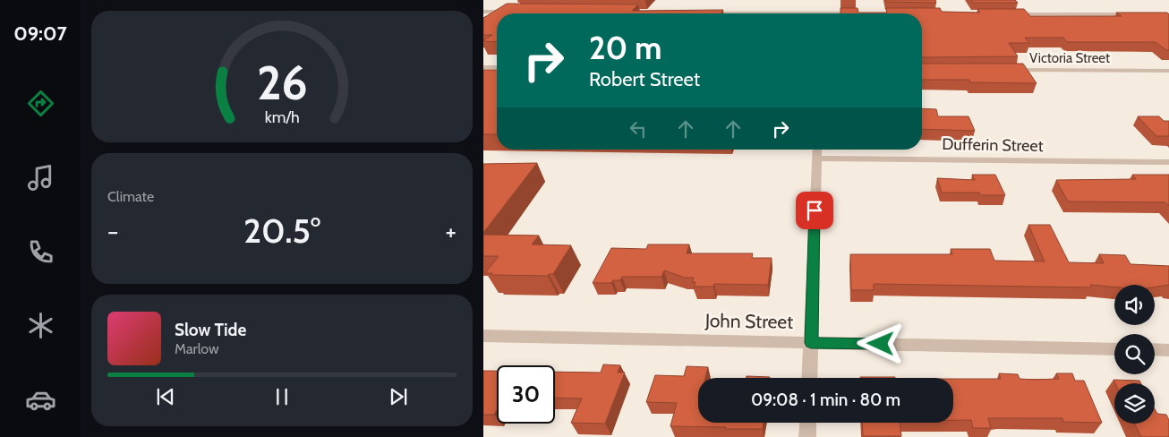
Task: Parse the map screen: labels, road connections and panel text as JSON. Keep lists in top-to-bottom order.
{
  "streets": {
    "street": ["Victoria Street", "Dufferin Street", "John Street"]
  },
  "page": {
    "tabs": "09:07",
    "turn": ["20 m", "Robert Street"],
    "tile": "Climate",
    "heat": ["−", "20.5°", "+"],
    "song": ["Slow Tide", "Marlow"],
    "limit": "30",
    "trip": "09:08 · 1 min · 80 m",
    "gauge": ["26", "km/h"]
  }
}
